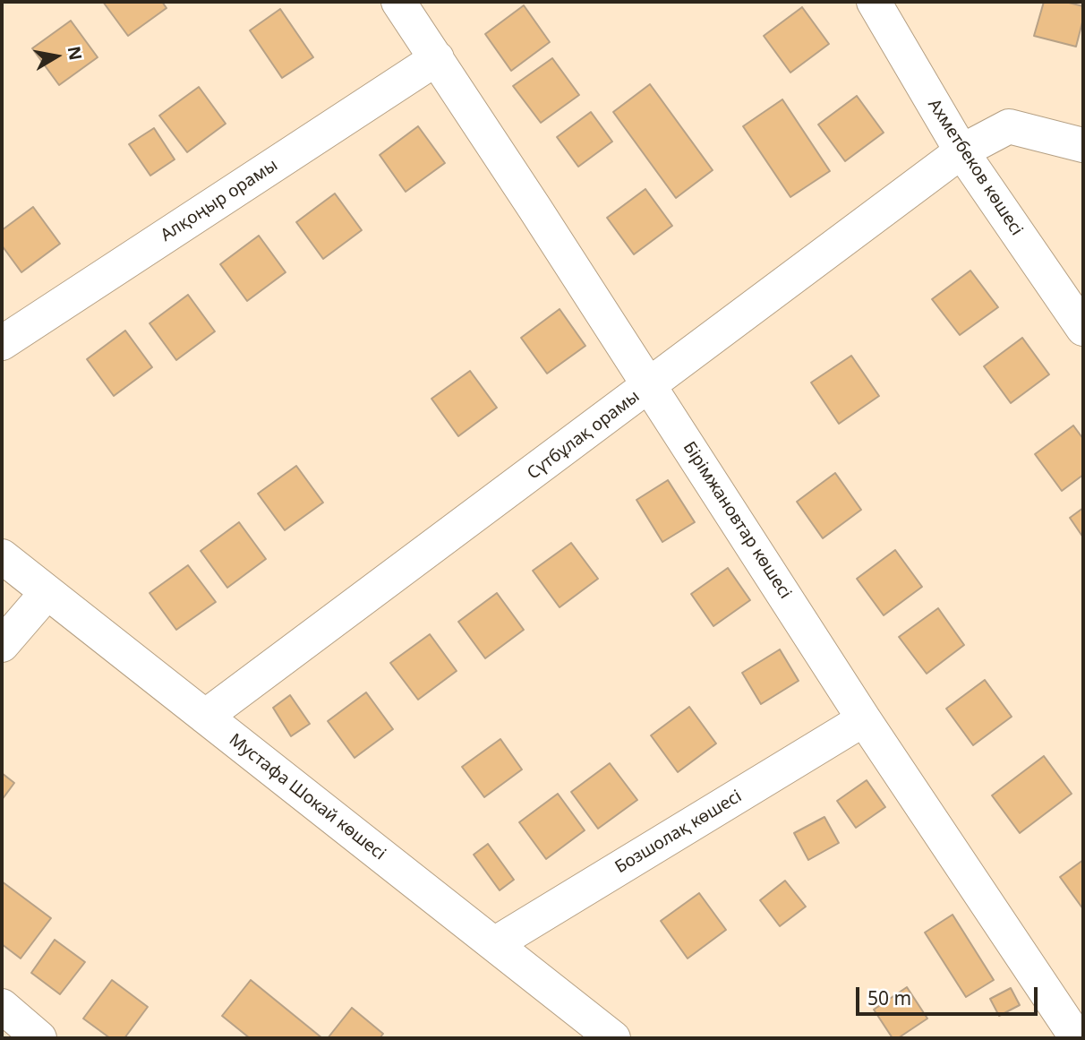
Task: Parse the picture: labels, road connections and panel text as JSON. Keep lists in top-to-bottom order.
{
  "streets": {
    "street": [
      "Ахметбеков көшесі",
      "Алқоңыр орамы",
      "Cүтбұлақ орамы",
      "Бірімжановтар көшесі",
      "Мустафа Шокай көшесі",
      "Бозшолақ көшесі"
    ]
  },
  "crossings": [
    ["Ахметбеков көшесі", "Cүтбұлақ орамы"],
    ["Алқоңыр орамы", "Бірімжановтар көшесі"],
    ["Cүтбұлақ орамы", "Бірімжановтар көшесі"],
    ["Cүтбұлақ орамы", "Мустафа Шокай көшесі"],
    ["Бірімжановтар көшесі", "Бозшолақ көшесі"],
    ["Мустафа Шокай көшесі", "Бозшолақ көшесі"]
  ],
  "scale_bar": "50 m",
  "north": "right"
}
